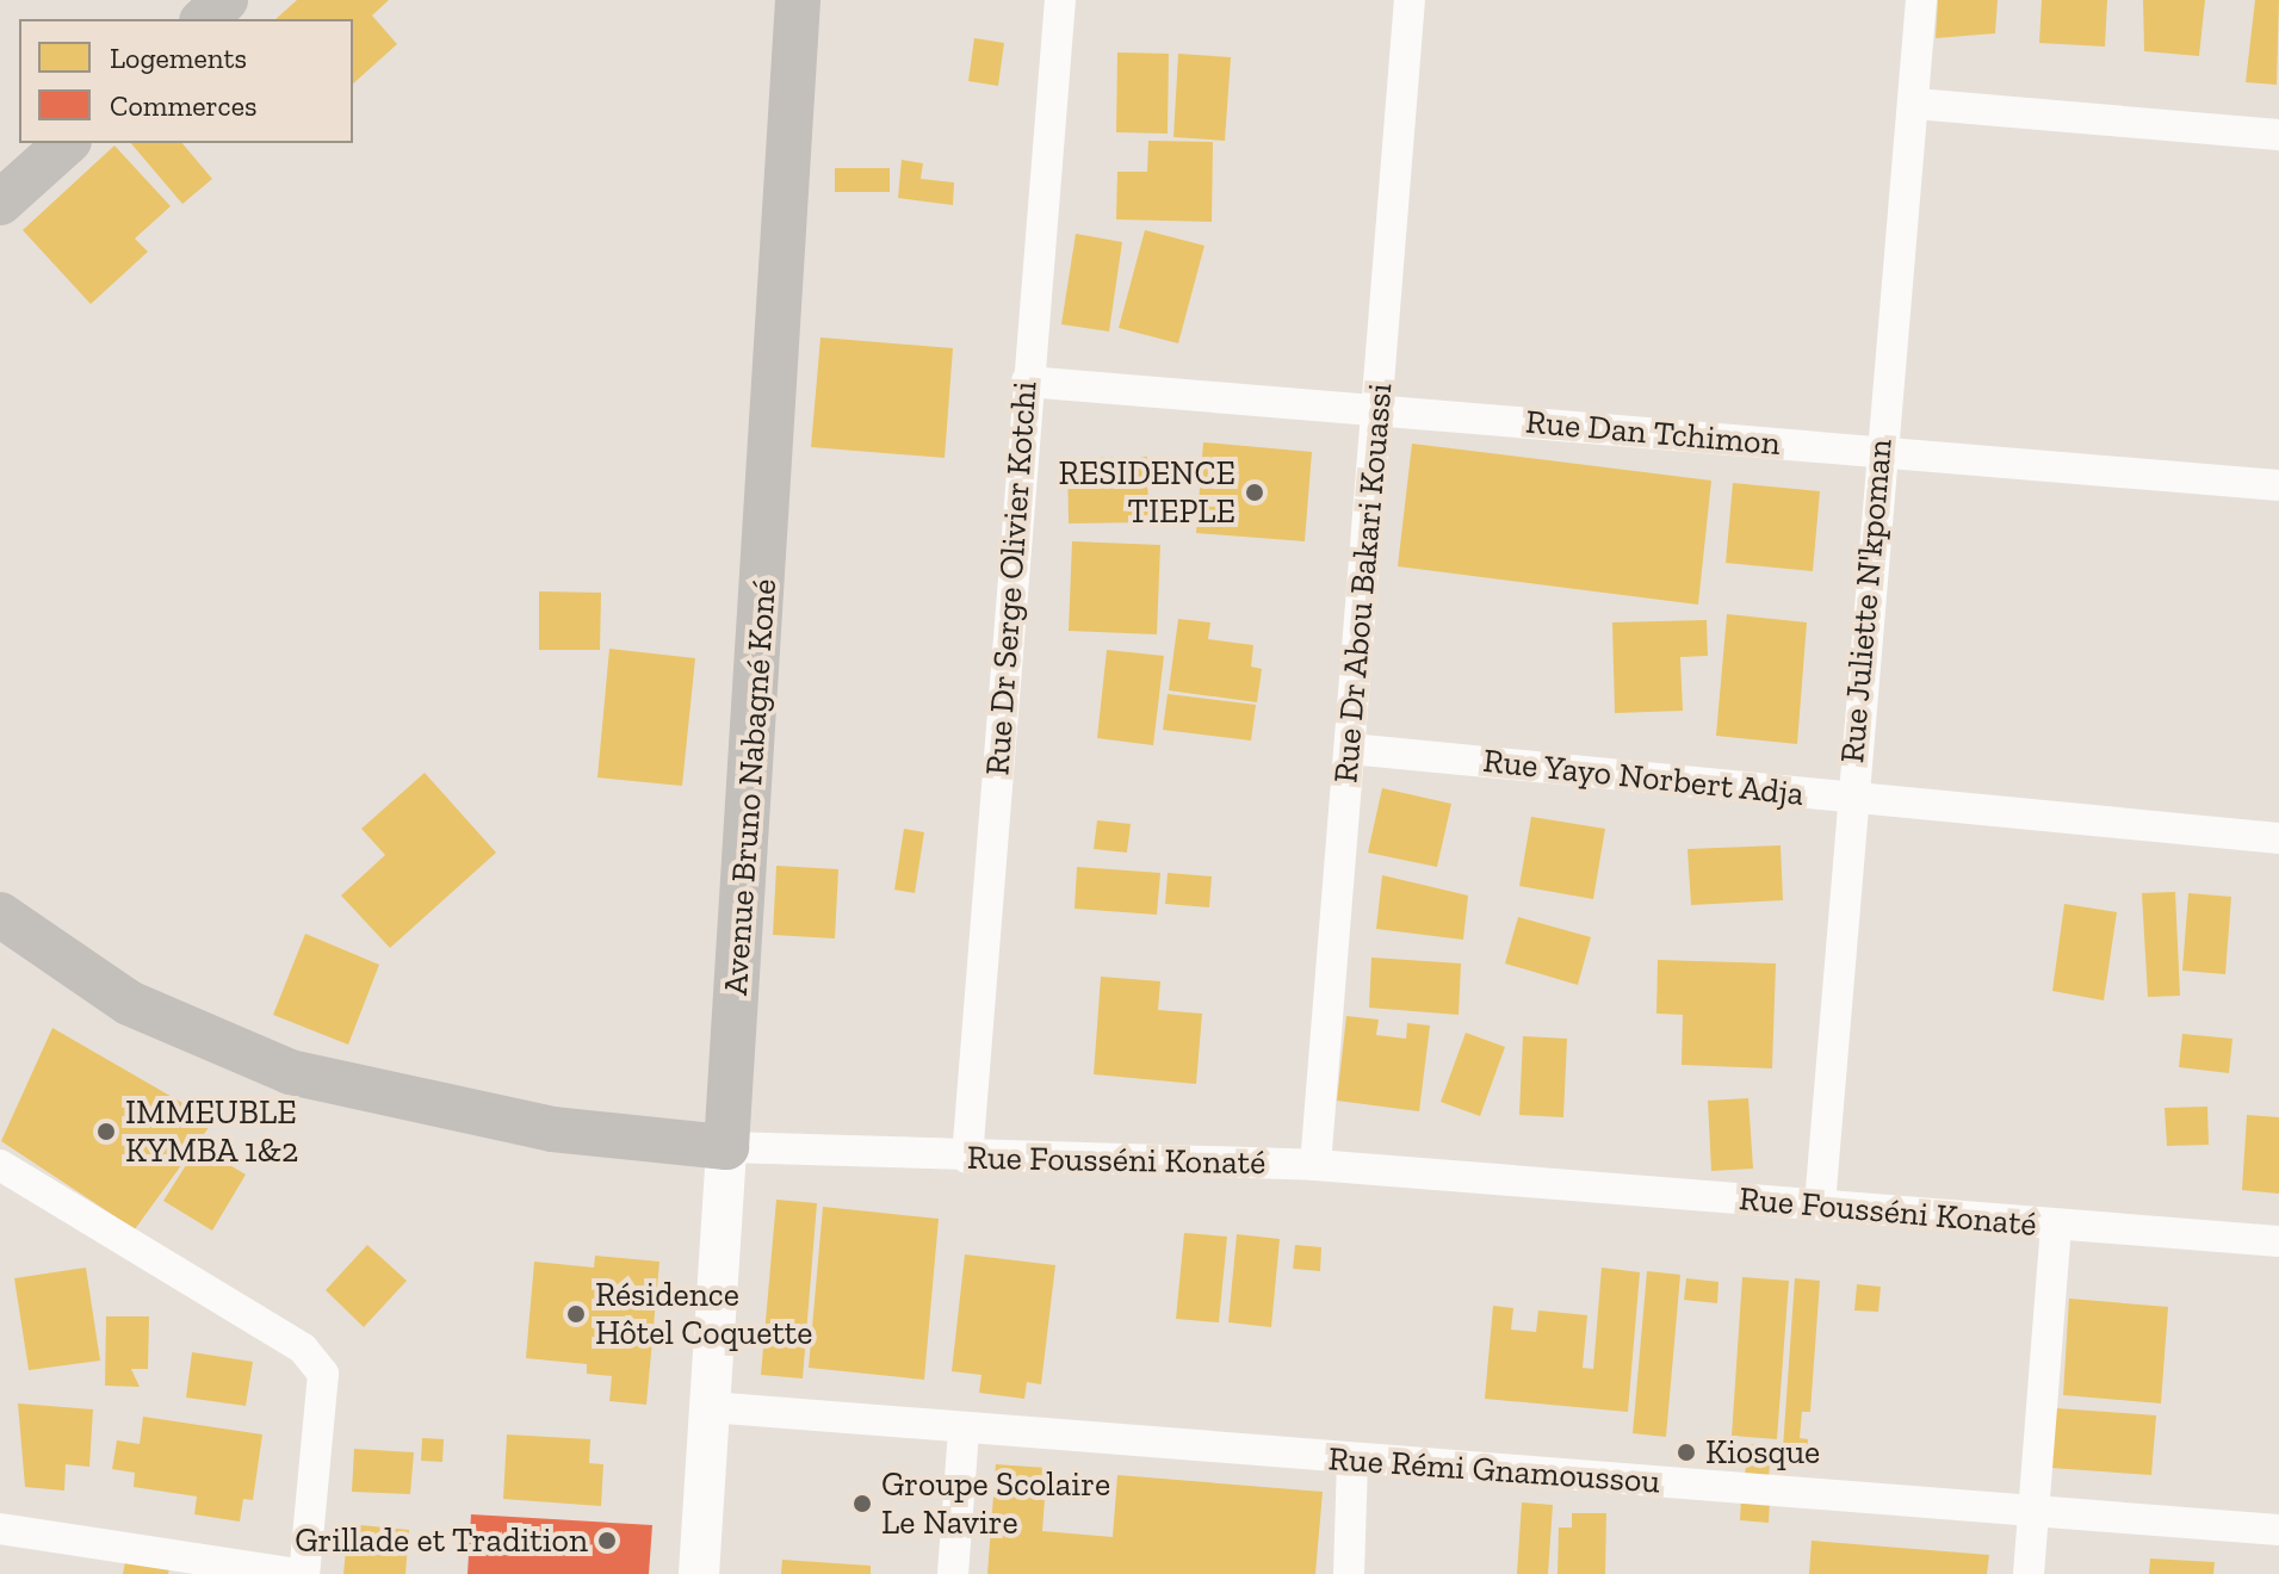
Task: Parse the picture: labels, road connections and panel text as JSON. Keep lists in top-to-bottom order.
{
  "streets": {
    "main road": ["Avenue Bruno Nabagné Koné", "Rue Fousséni Konaté"],
    "street": [
      "Rue Dan Tchimon",
      "Rue Dr Serge Olivier Kotchi",
      "Rue Dr Abou Bakari Kouassi",
      "Rue Juliette N'kpoman",
      "Rue Yayo Norbert Adja",
      "Rue Rémi Gnamoussou"
    ]
  },
  "crossings": [
    ["Rue Dan Tchimon", "Rue Dr Serge Olivier Kotchi"],
    ["Rue Dan Tchimon", "Rue Dr Abou Bakari Kouassi"],
    ["Rue Dan Tchimon", "Rue Juliette N'kpoman"],
    ["Rue Dr Serge Olivier Kotchi", "Rue Fousséni Konaté"],
    ["Rue Dr Abou Bakari Kouassi", "Rue Yayo Norbert Adja"],
    ["Rue Dr Abou Bakari Kouassi", "Rue Fousséni Konaté"],
    ["Rue Juliette N'kpoman", "Rue Yayo Norbert Adja"],
    ["Rue Juliette N'kpoman", "Rue Fousséni Konaté"],
    ["Avenue Bruno Nabagné Koné", "Rue Fousséni Konaté"],
    ["Avenue Bruno Nabagné Koné", "Rue Rémi Gnamoussou"]
  ],
  "places": [
    "RESIDENCE TIEPLE",
    "IMMEUBLE KYMBA 1&2",
    "Résidence Hôtel Coquette",
    "Kiosque",
    "Groupe Scolaire Le Navire",
    "Grillade et Tradition"
  ],
  "legend": ["Logements", "Commerces"]
}
